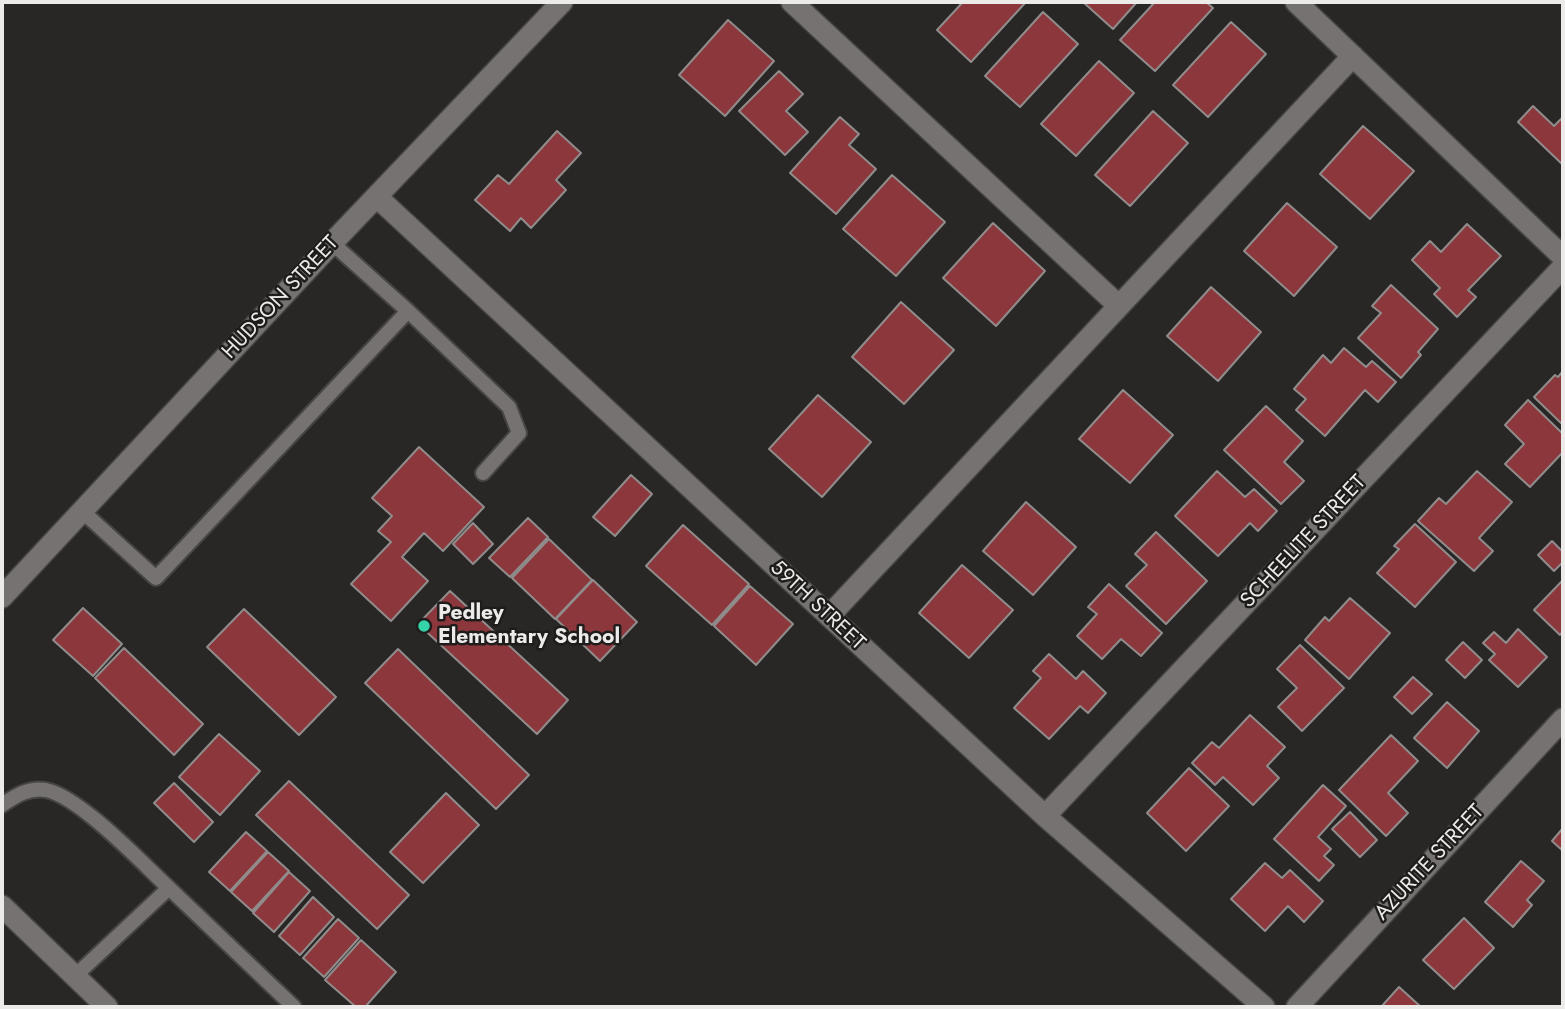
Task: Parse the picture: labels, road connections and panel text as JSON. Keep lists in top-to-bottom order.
{
  "streets": {
    "street": [
      "HUDSON STREET",
      "SCHEELITE STREET",
      "59TH STREET",
      "AZURITE STREET"
    ]
  },
  "crossings": [
    ["HUDSON STREET", "59TH STREET"],
    ["SCHEELITE STREET", "59TH STREET"]
  ],
  "places": ["Pedley Elementary School"]
}
